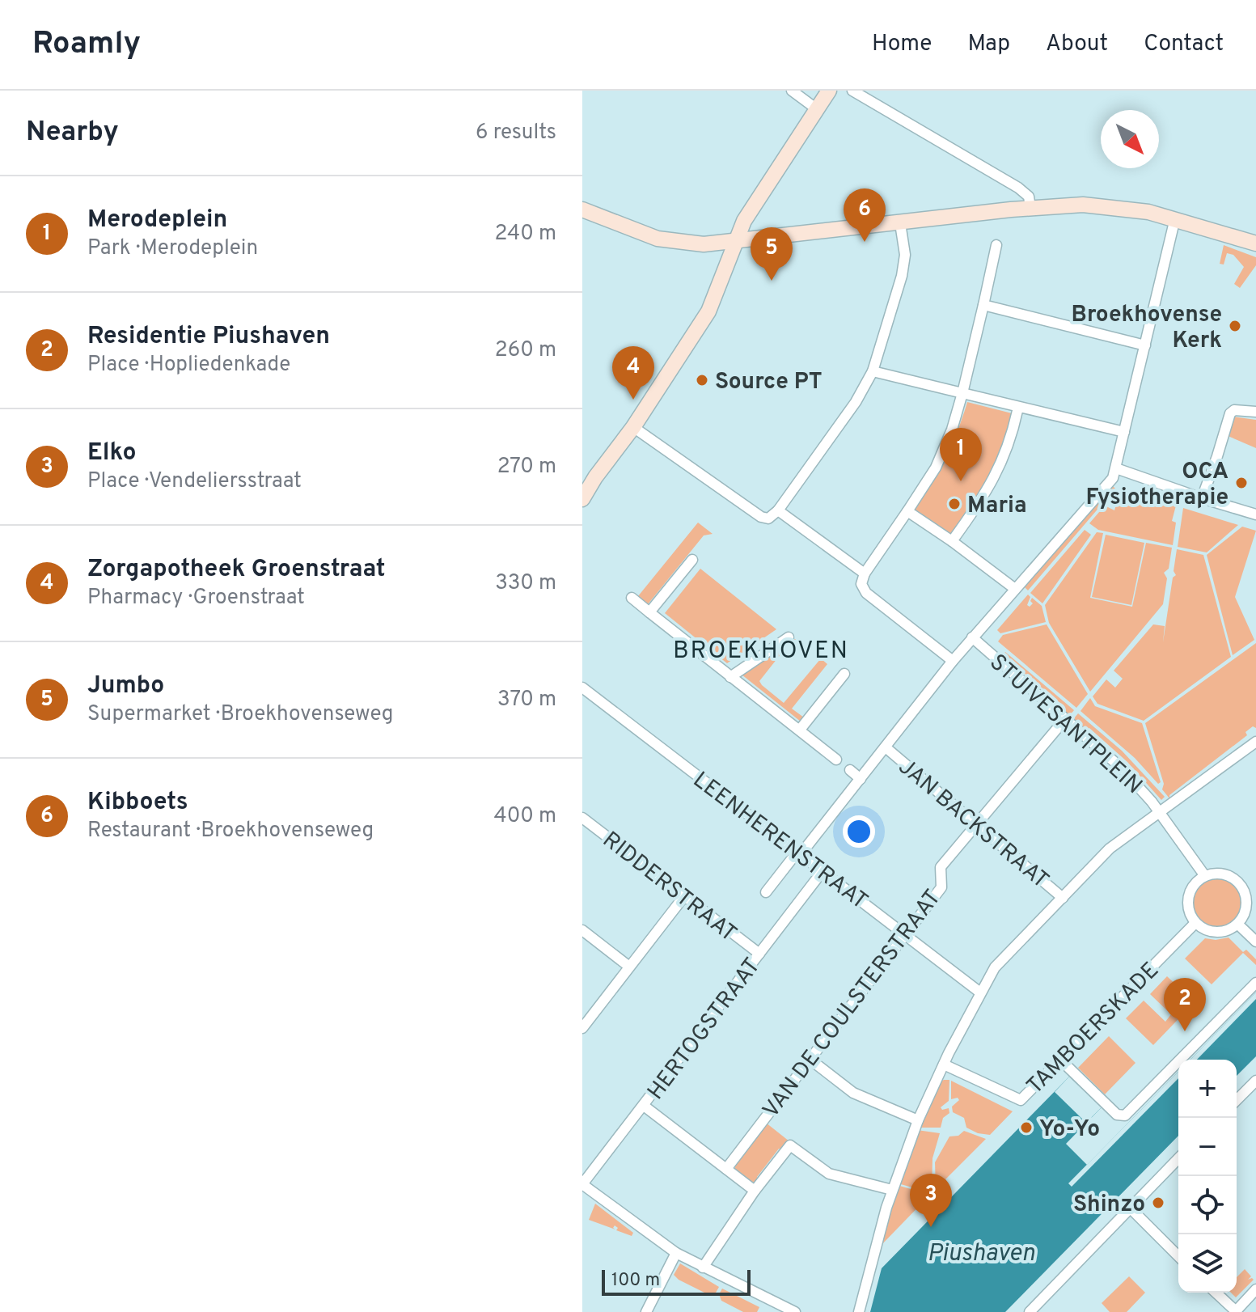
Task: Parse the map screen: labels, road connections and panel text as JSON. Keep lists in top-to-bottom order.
{
  "streets": {
    "street": [
      "STUIVESANTPLEIN",
      "JAN BACKSTRAAT",
      "LEENHERENSTRAAT",
      "RIDDERSTRAAT",
      "VAN DE COULSTERSTRAAT",
      "TAMBOERSKADE",
      "HERTOGSTRAAT"
    ]
  },
  "crossings": [
    ["STUIVESANTPLEIN", "JAN BACKSTRAAT"],
    ["STUIVESANTPLEIN", "LEENHERENSTRAAT"],
    ["STUIVESANTPLEIN", "VAN DE COULSTERSTRAAT"],
    ["STUIVESANTPLEIN", "TAMBOERSKADE"],
    ["JAN BACKSTRAAT", "VAN DE COULSTERSTRAAT"],
    ["LEENHERENSTRAAT", "VAN DE COULSTERSTRAAT"],
    ["LEENHERENSTRAAT", "HERTOGSTRAAT"],
    ["RIDDERSTRAAT", "HERTOGSTRAAT"]
  ],
  "districts": ["BROEKHOVEN"],
  "water": ["Piushaven"],
  "places": [
    "Broekhovense Kerk",
    "Source PT",
    "OCA Fysiotherapie",
    "Maria",
    "Yo-Yo",
    "Shinzo"
  ],
  "scale_bar": "100 m",
  "north": "bottom right",
  "page": {
    "header": "Roamly",
    "nav": [
      "Home",
      "Map",
      "About",
      "Contact"
    ],
    "heading": ["Nearby", "6 results"],
    "list": [
      {
        "mark": "1",
        "name": "Merodeplein",
        "note": "Park · Merodeplein",
        "value": "240 m"
      },
      {
        "mark": "2",
        "name": "Residentie Piushaven",
        "note": "Place · Hopliedenkade",
        "value": "260 m"
      },
      {
        "mark": "3",
        "name": "Elko",
        "note": "Place · Vendeliersstraat",
        "value": "270 m"
      },
      {
        "mark": "4",
        "name": "Zorgapotheek Groenstraat",
        "note": "Pharmacy · Groenstraat",
        "value": "330 m"
      },
      {
        "mark": "5",
        "name": "Jumbo",
        "note": "Supermarket · Broekhovenseweg",
        "value": "370 m"
      },
      {
        "mark": "6",
        "name": "Kibboets",
        "note": "Restaurant · Broekhovenseweg",
        "value": "400 m"
      }
    ],
    "pins": [
      "6",
      "5",
      "4",
      "1",
      "2",
      "3"
    ],
    "map_buttons": ["+", "−"],
    "scale": "100 m"
  }
}
